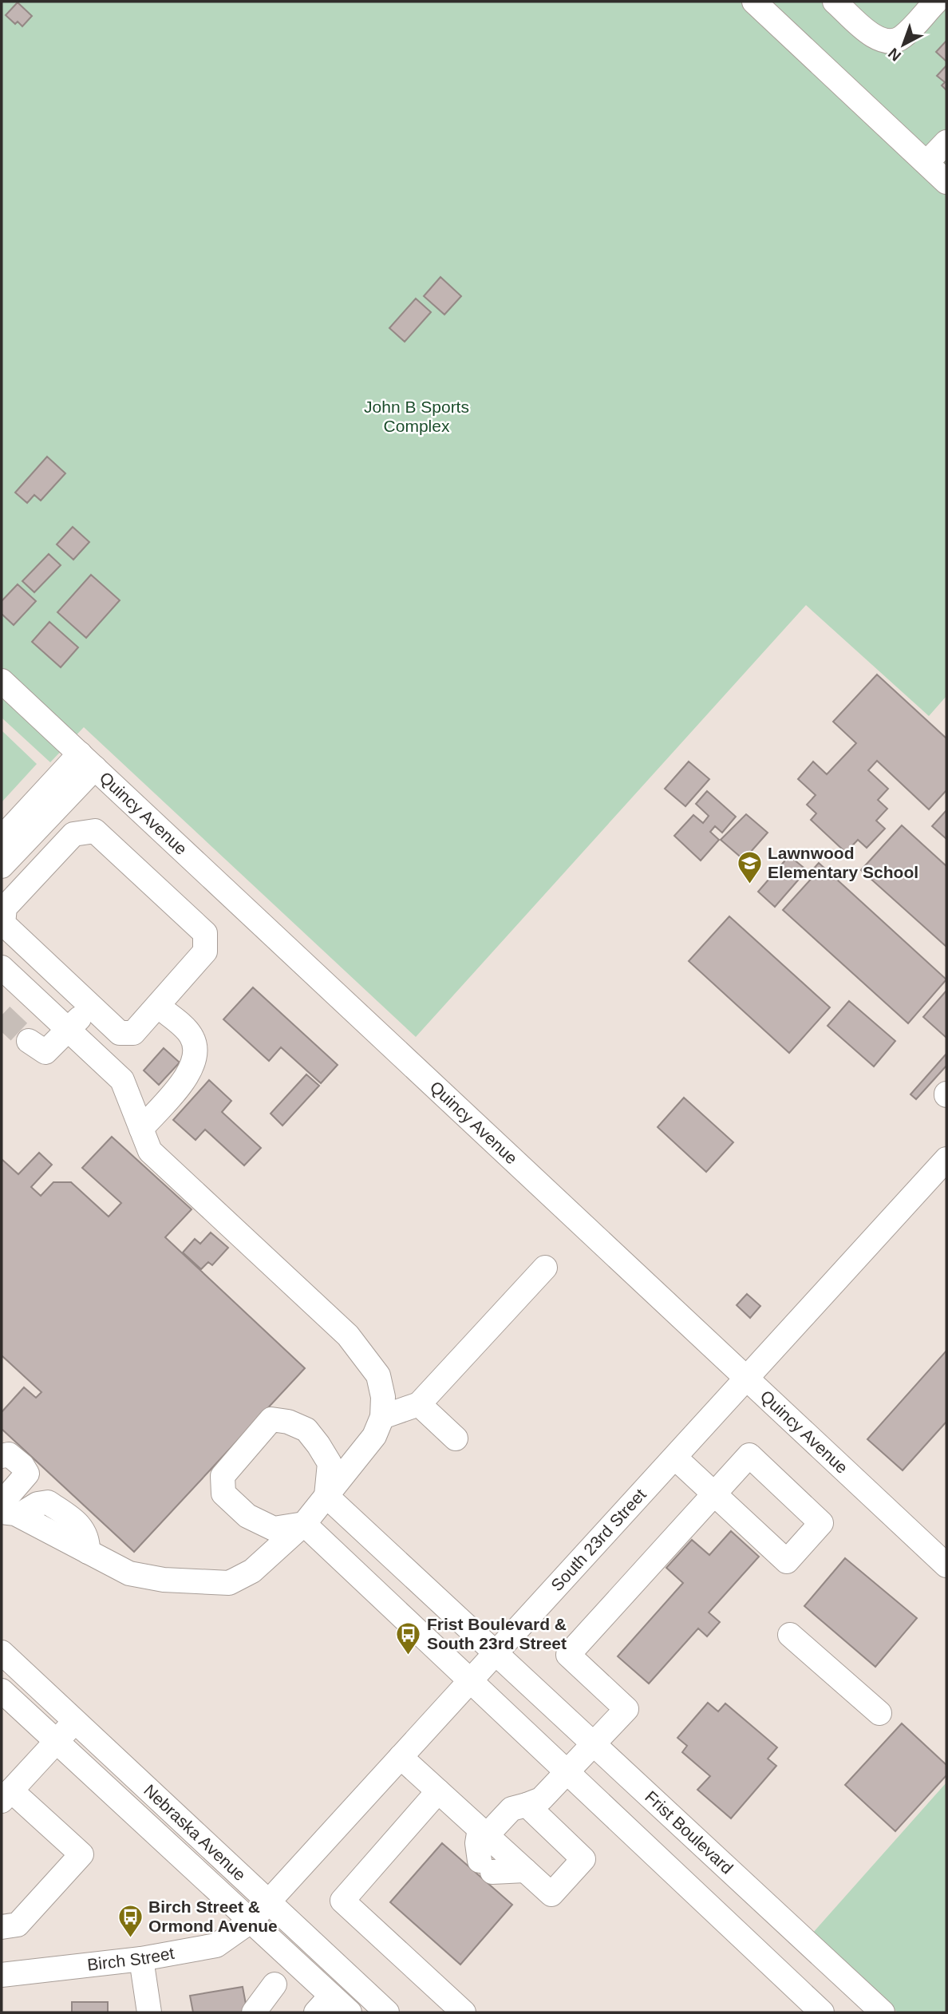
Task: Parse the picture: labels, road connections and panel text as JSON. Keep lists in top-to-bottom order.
{
  "streets": {
    "street": [
      "Quincy Avenue",
      "South 23rd Street",
      "Nebraska Avenue",
      "Frist Boulevard",
      "Birch Street"
    ]
  },
  "crossings": [
    ["Quincy Avenue", "South 23rd Street"],
    ["South 23rd Street", "Nebraska Avenue"],
    ["South 23rd Street", "Frist Boulevard"],
    ["South 23rd Street", "Birch Street"],
    ["Nebraska Avenue", "Birch Street"]
  ],
  "parks": ["John B Sports Complex"],
  "places": {
    "school or university": ["Lawnwood Elementary School"],
    "bus stop": ["Frist Boulevard & South 23rd Street", "Birch Street & Ormond Avenue"]
  },
  "north": "bottom left"
}
